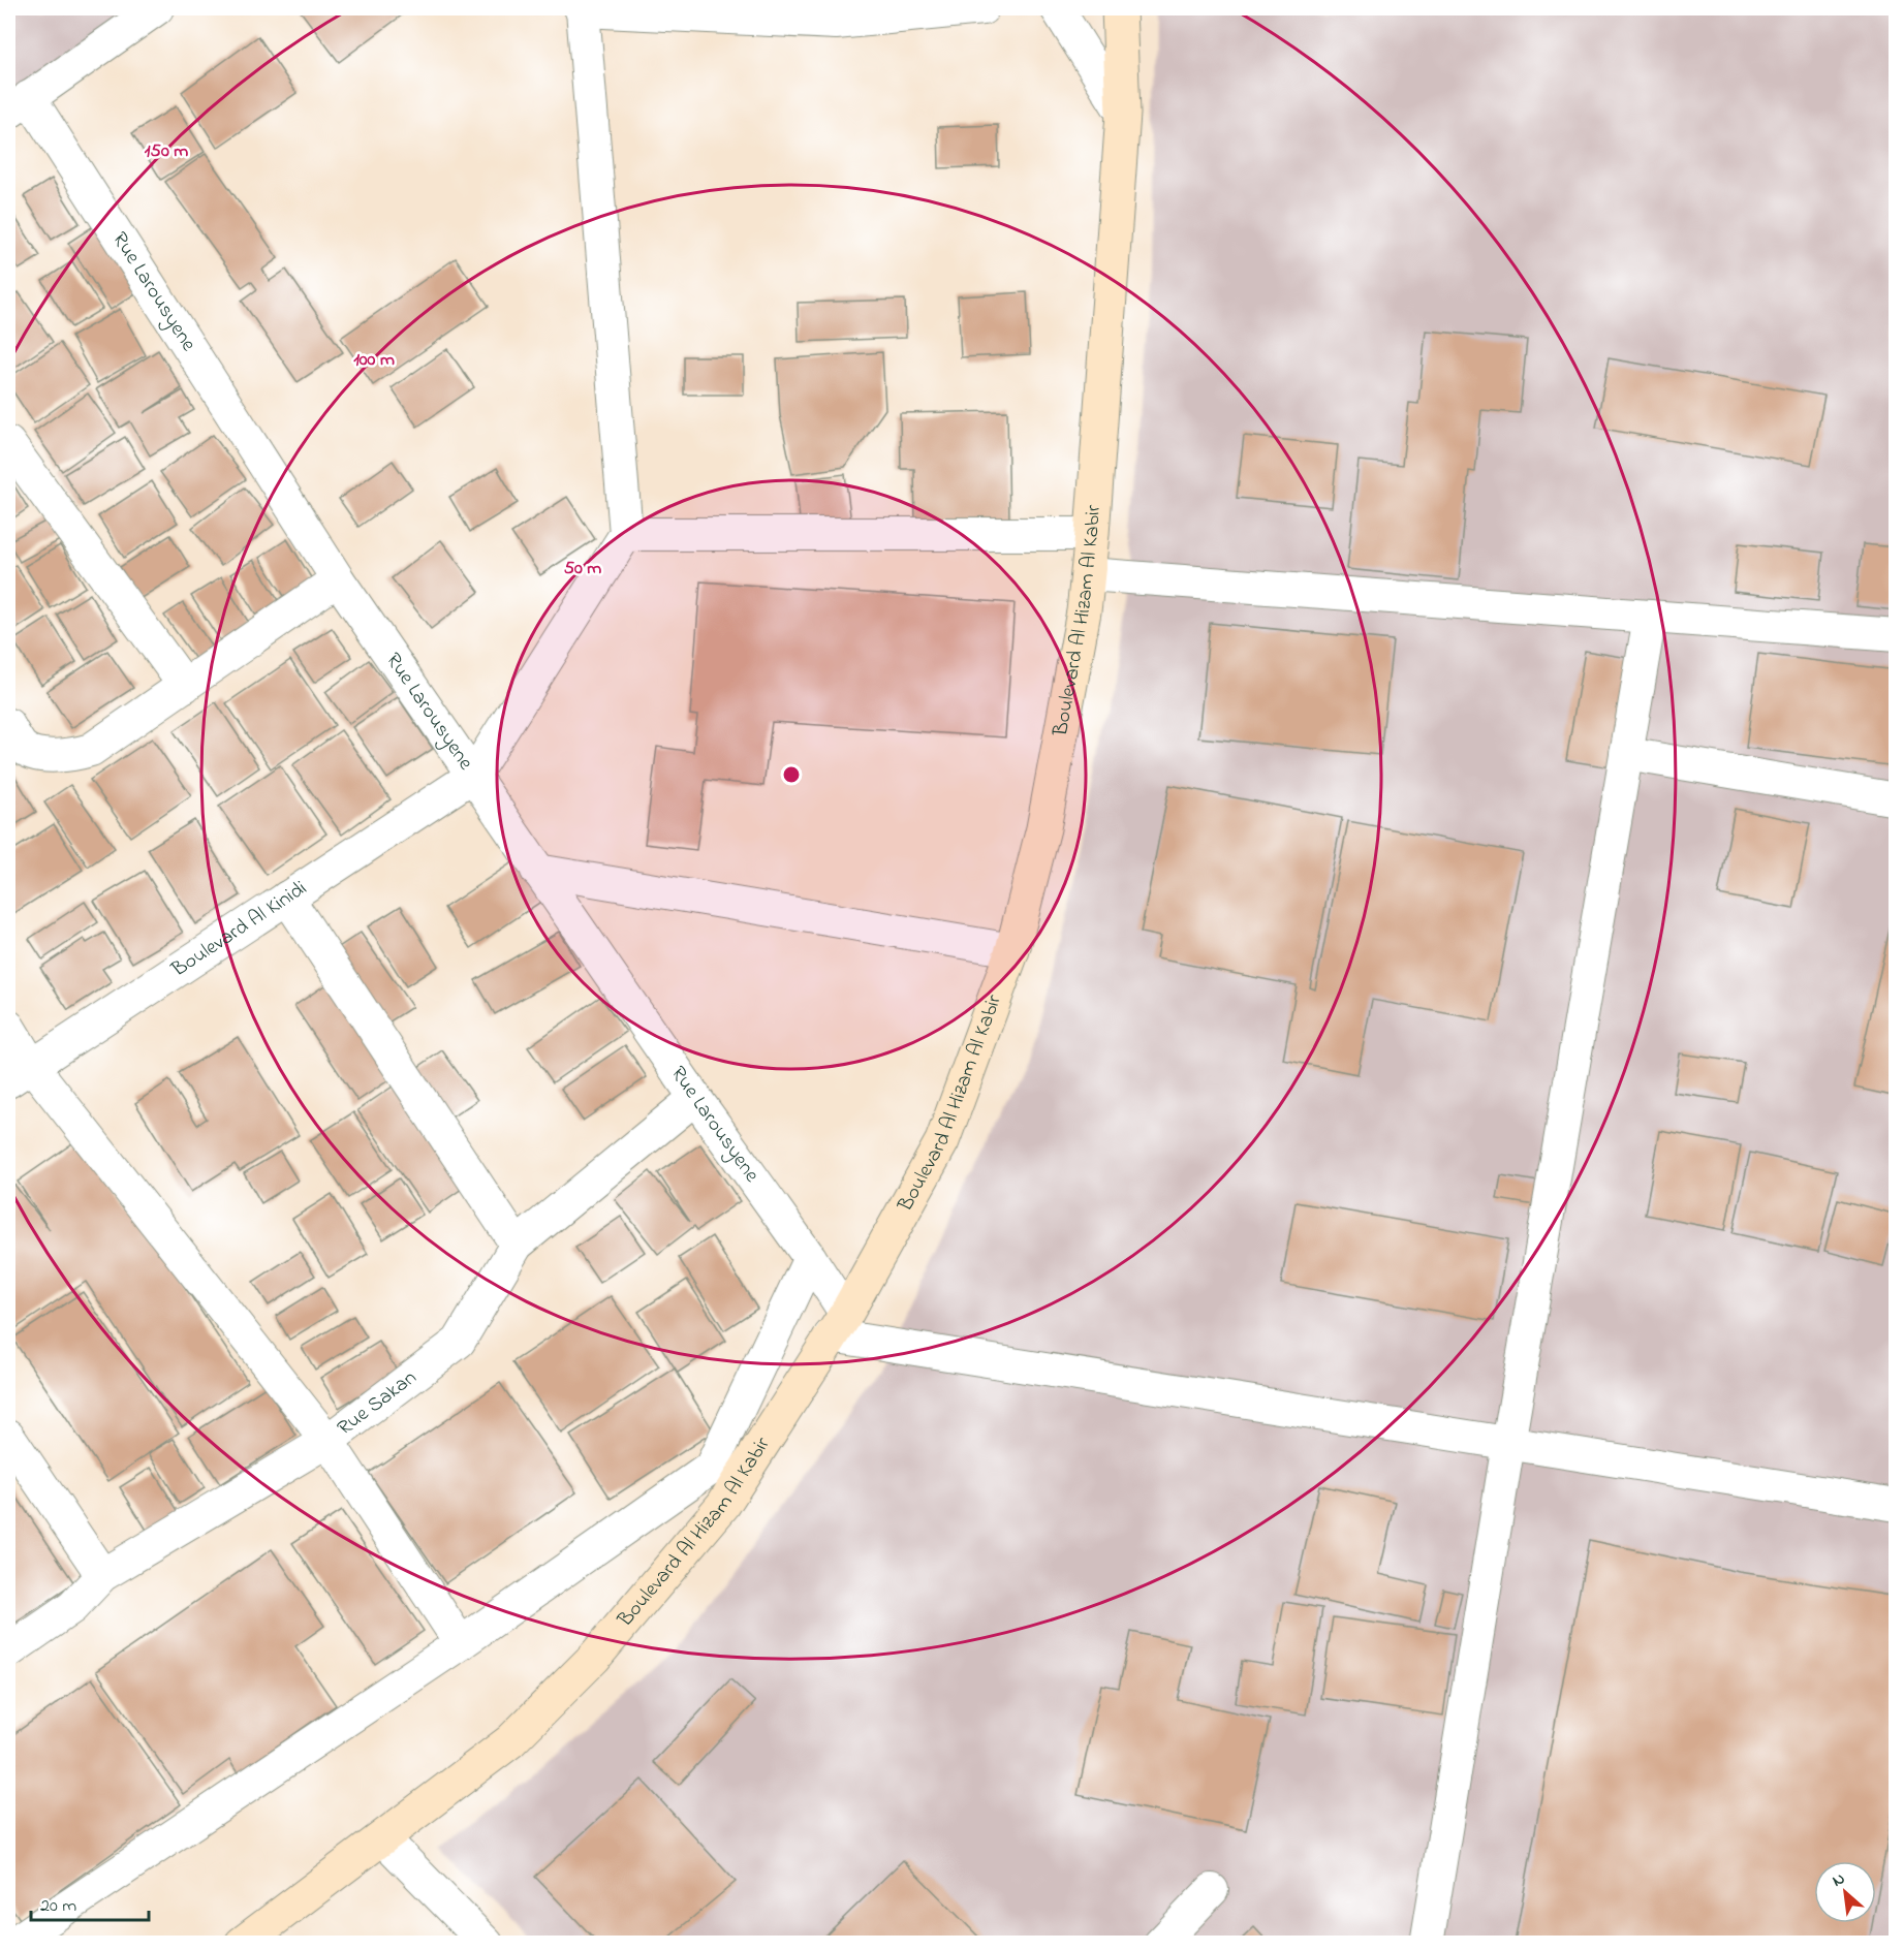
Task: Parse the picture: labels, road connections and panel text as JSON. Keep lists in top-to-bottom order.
{
  "streets": {
    "main road": ["Boulevard Al Hizam Al Kabir"],
    "street": ["Rue Larousyene", "Boulevard Al Kinidi", "Rue Sakan"]
  },
  "crossings": [
    ["Rue Larousyene", "Boulevard Al Hizam Al Kabir"],
    ["Rue Larousyene", "Boulevard Al Kinidi"],
    ["Rue Larousyene", "Rue Sakan"]
  ],
  "scale_bar": "20 m",
  "north": "top left",
  "rings": ["150 m", "100 m", "50 m"]
}
